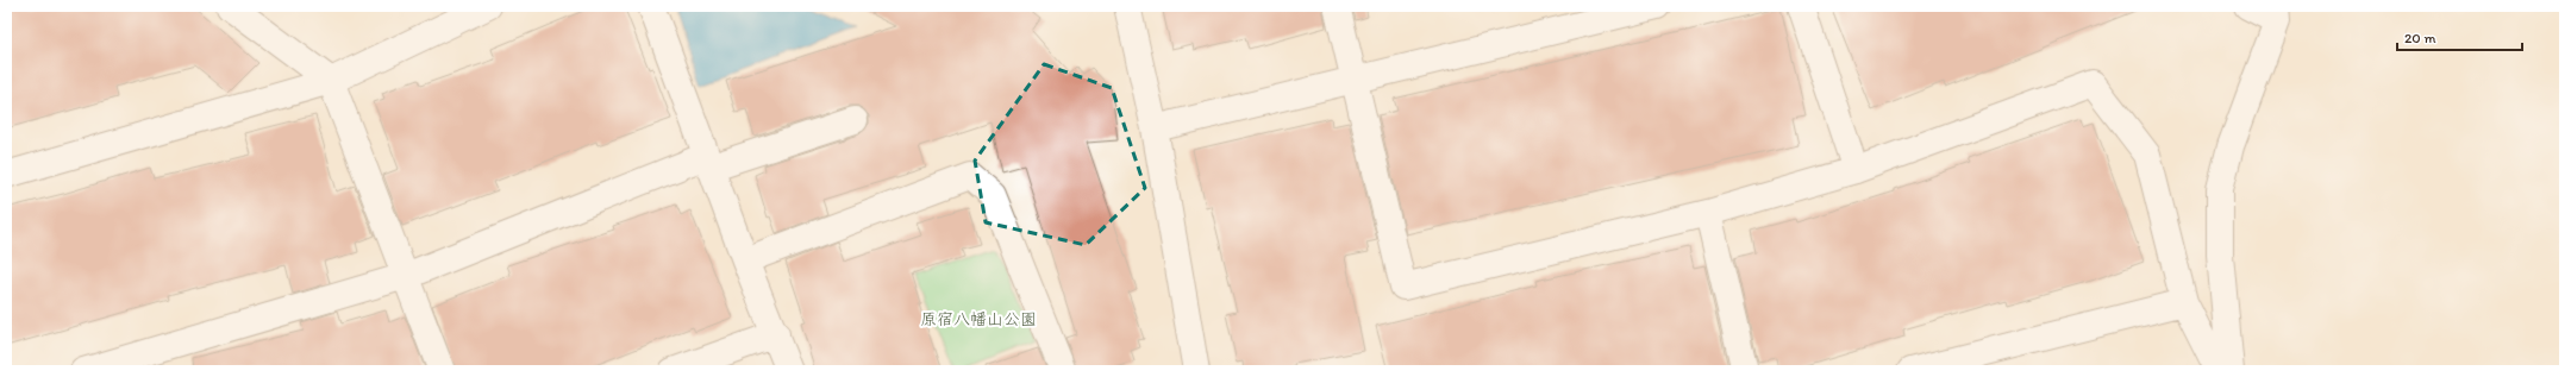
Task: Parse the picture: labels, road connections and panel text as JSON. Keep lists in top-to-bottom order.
{
  "parks": ["原宿八幡山公園"],
  "scale_bar": "20 m"
}
